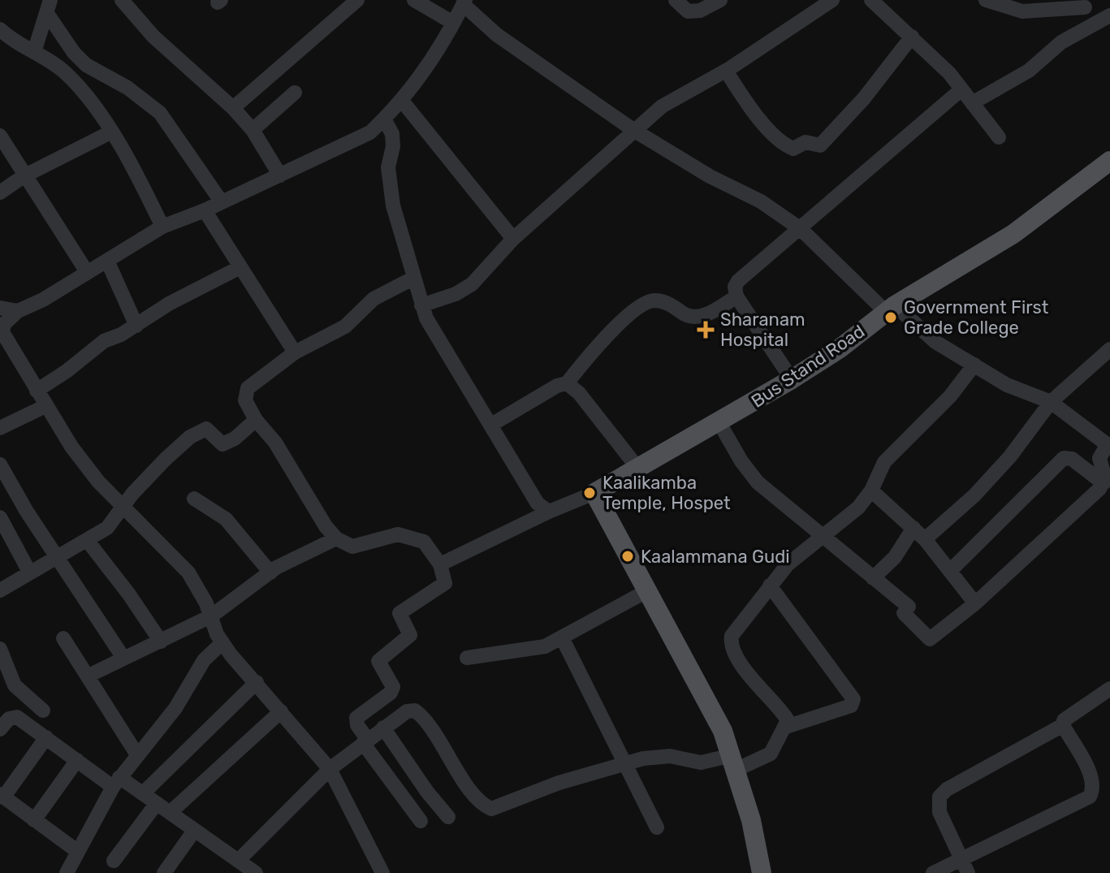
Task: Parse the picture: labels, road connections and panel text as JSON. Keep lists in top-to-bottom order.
{
  "streets": {
    "main road": ["Bus Stand Road"]
  },
  "places": {
    "other": ["Government First Grade College", "Kaalikamba Temple, Hospet", "Kaalammana Gudi"],
    "health": ["Sharanam Hospital"]
  }
}
